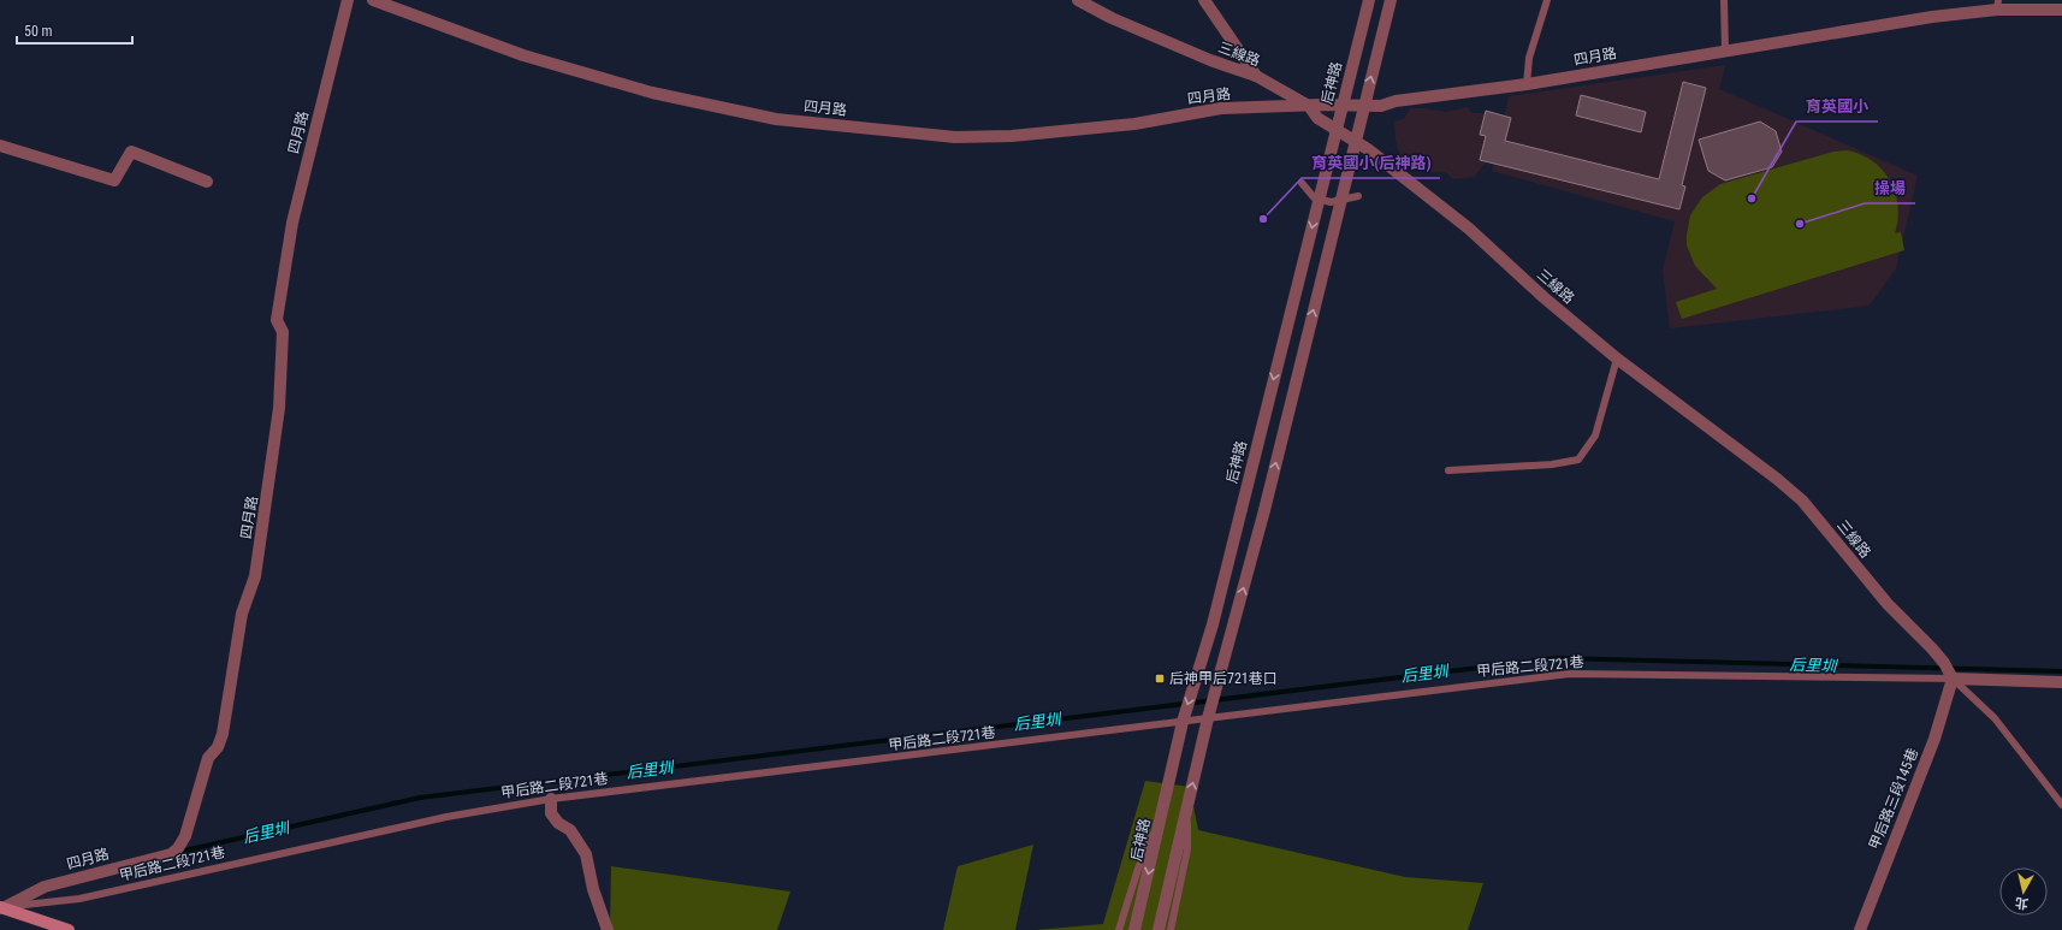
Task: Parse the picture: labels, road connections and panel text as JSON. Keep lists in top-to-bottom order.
{
  "streets": {
    "street": [
      "三線路",
      "四月路",
      "后神路",
      "甲后路三段145巷"
    ],
    "lane": ["甲后路二段721巷"]
  },
  "crossings": [
    ["三線路", "四月路"],
    ["三線路", "甲后路二段721巷"],
    ["三線路", "甲后路三段145巷"],
    ["四月路", "甲后路二段721巷"],
    ["后神路", "甲后路二段721巷"],
    ["甲后路二段721巷", "甲后路三段145巷"]
  ],
  "water": ["后里圳"],
  "places": {
    "other": ["育英國小", "育英國小(后神路)", "操場"],
    "transit": ["后神甲后721巷口"]
  },
  "scale_bar": "50 m",
  "north": "bottom"
}
